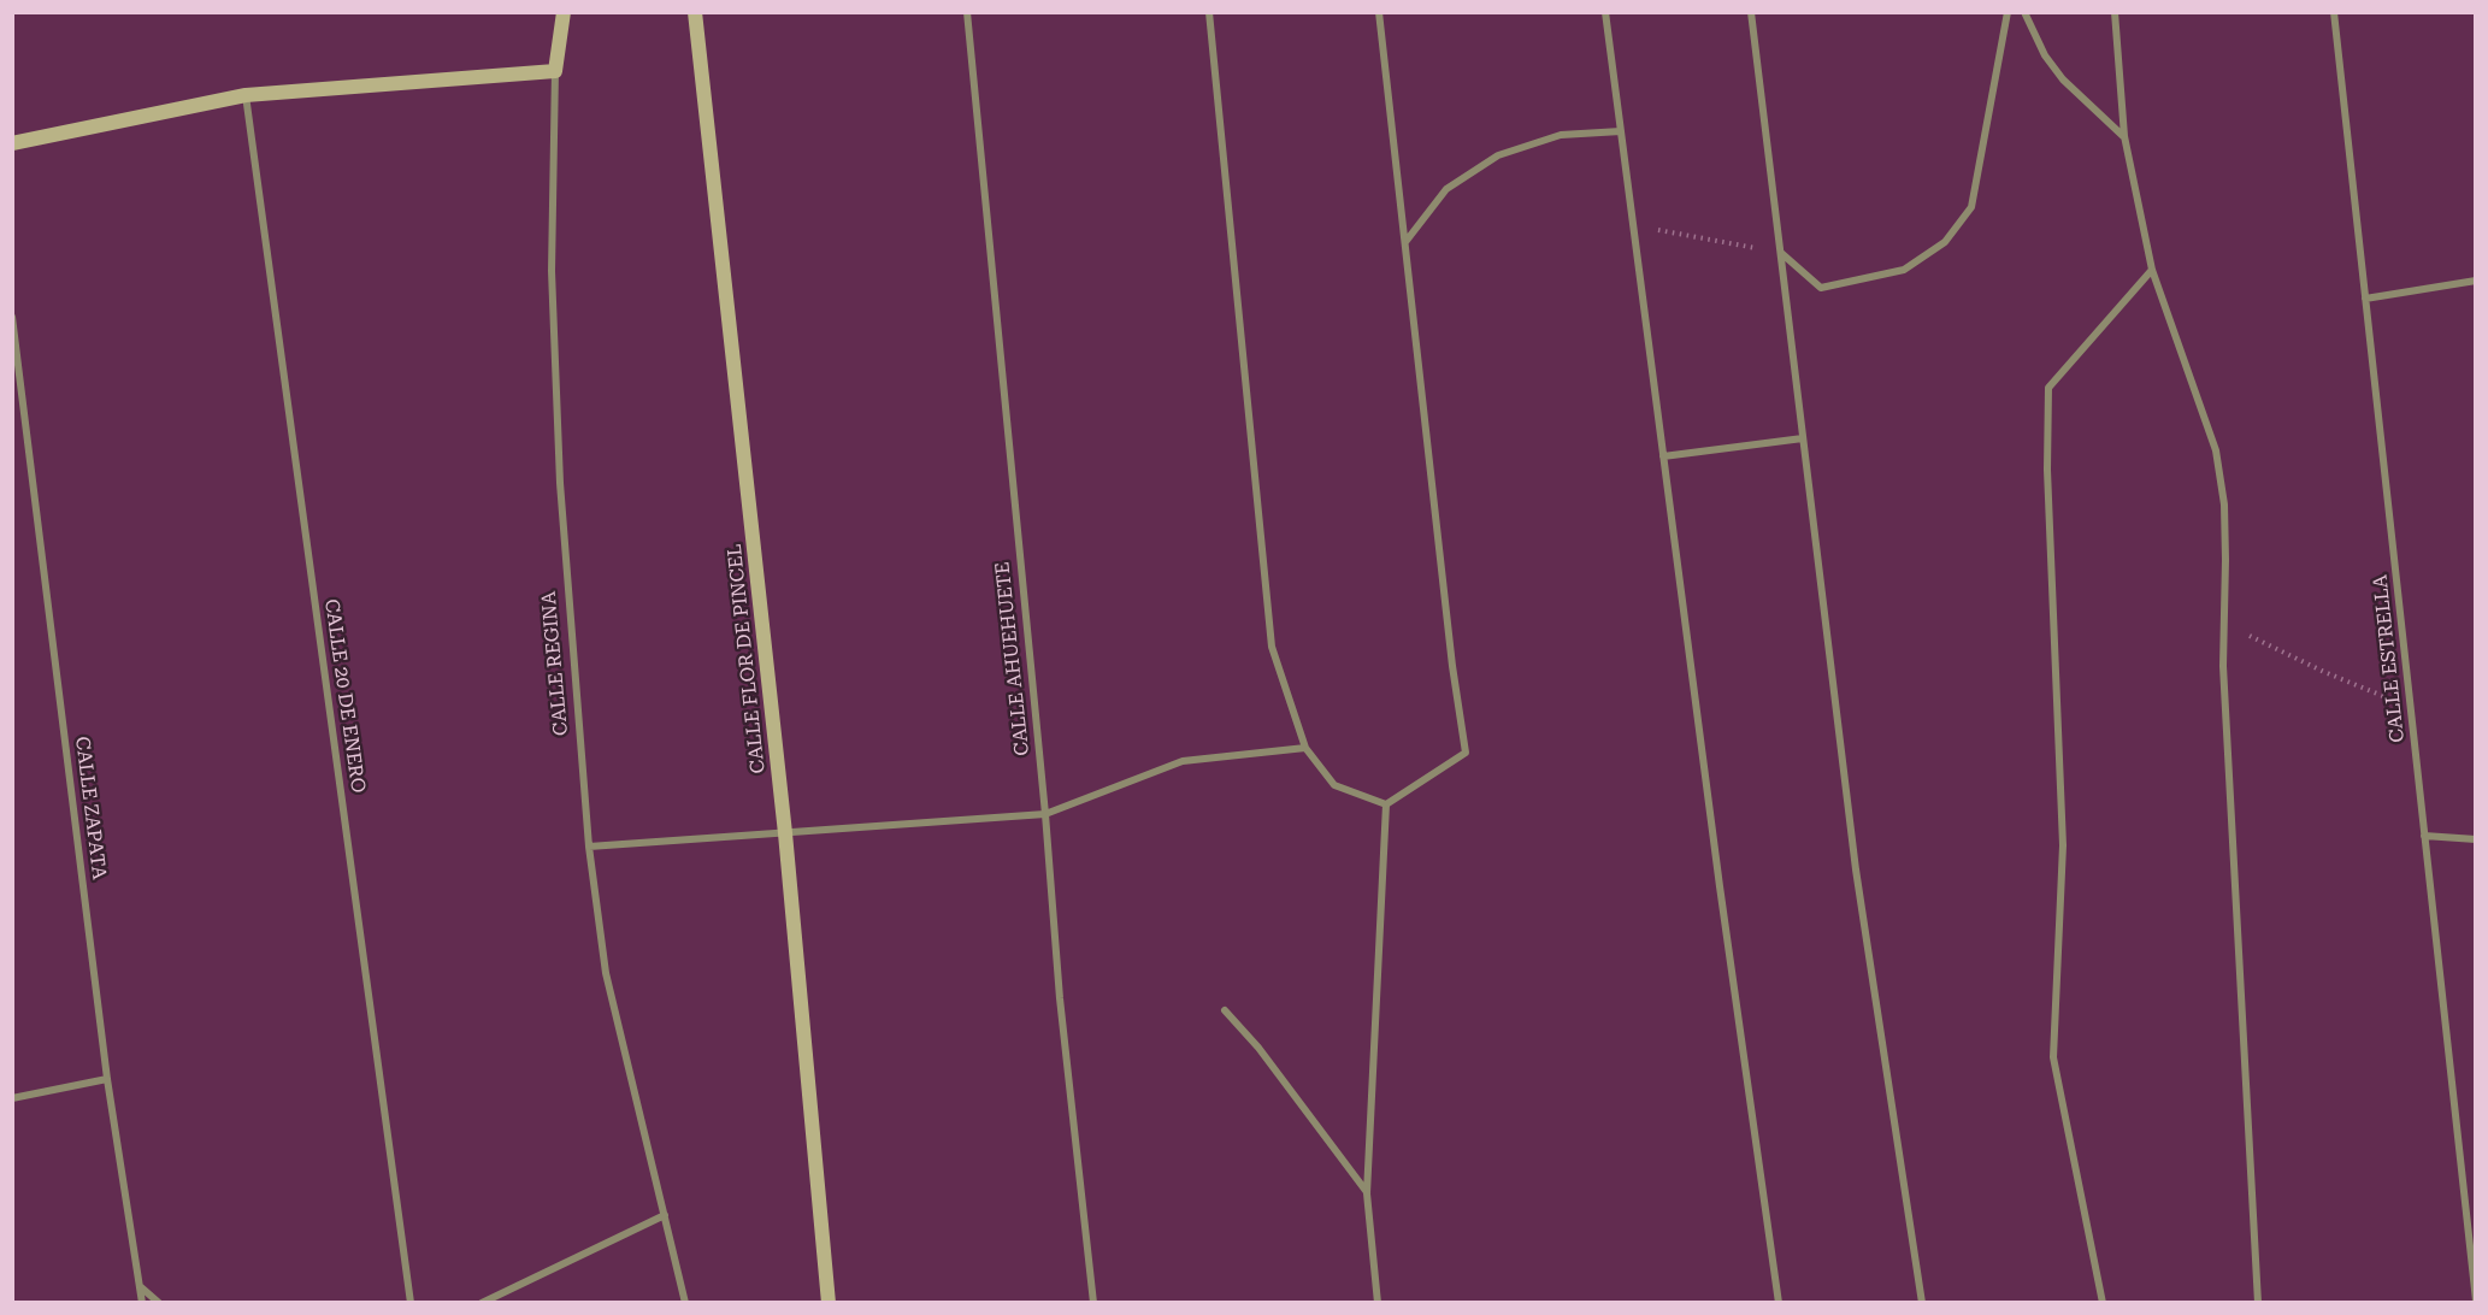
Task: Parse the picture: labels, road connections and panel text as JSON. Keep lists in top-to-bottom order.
{
  "streets": {
    "main road": ["CALLE FLOR DE PINCEL", "CALLE REGINA"],
    "street": [
      "CALLE AHUEHUETE",
      "CALLE ESTRELLA",
      "CALLE 20 DE ENERO",
      "CALLE ZAPATA"
    ]
  }
}
